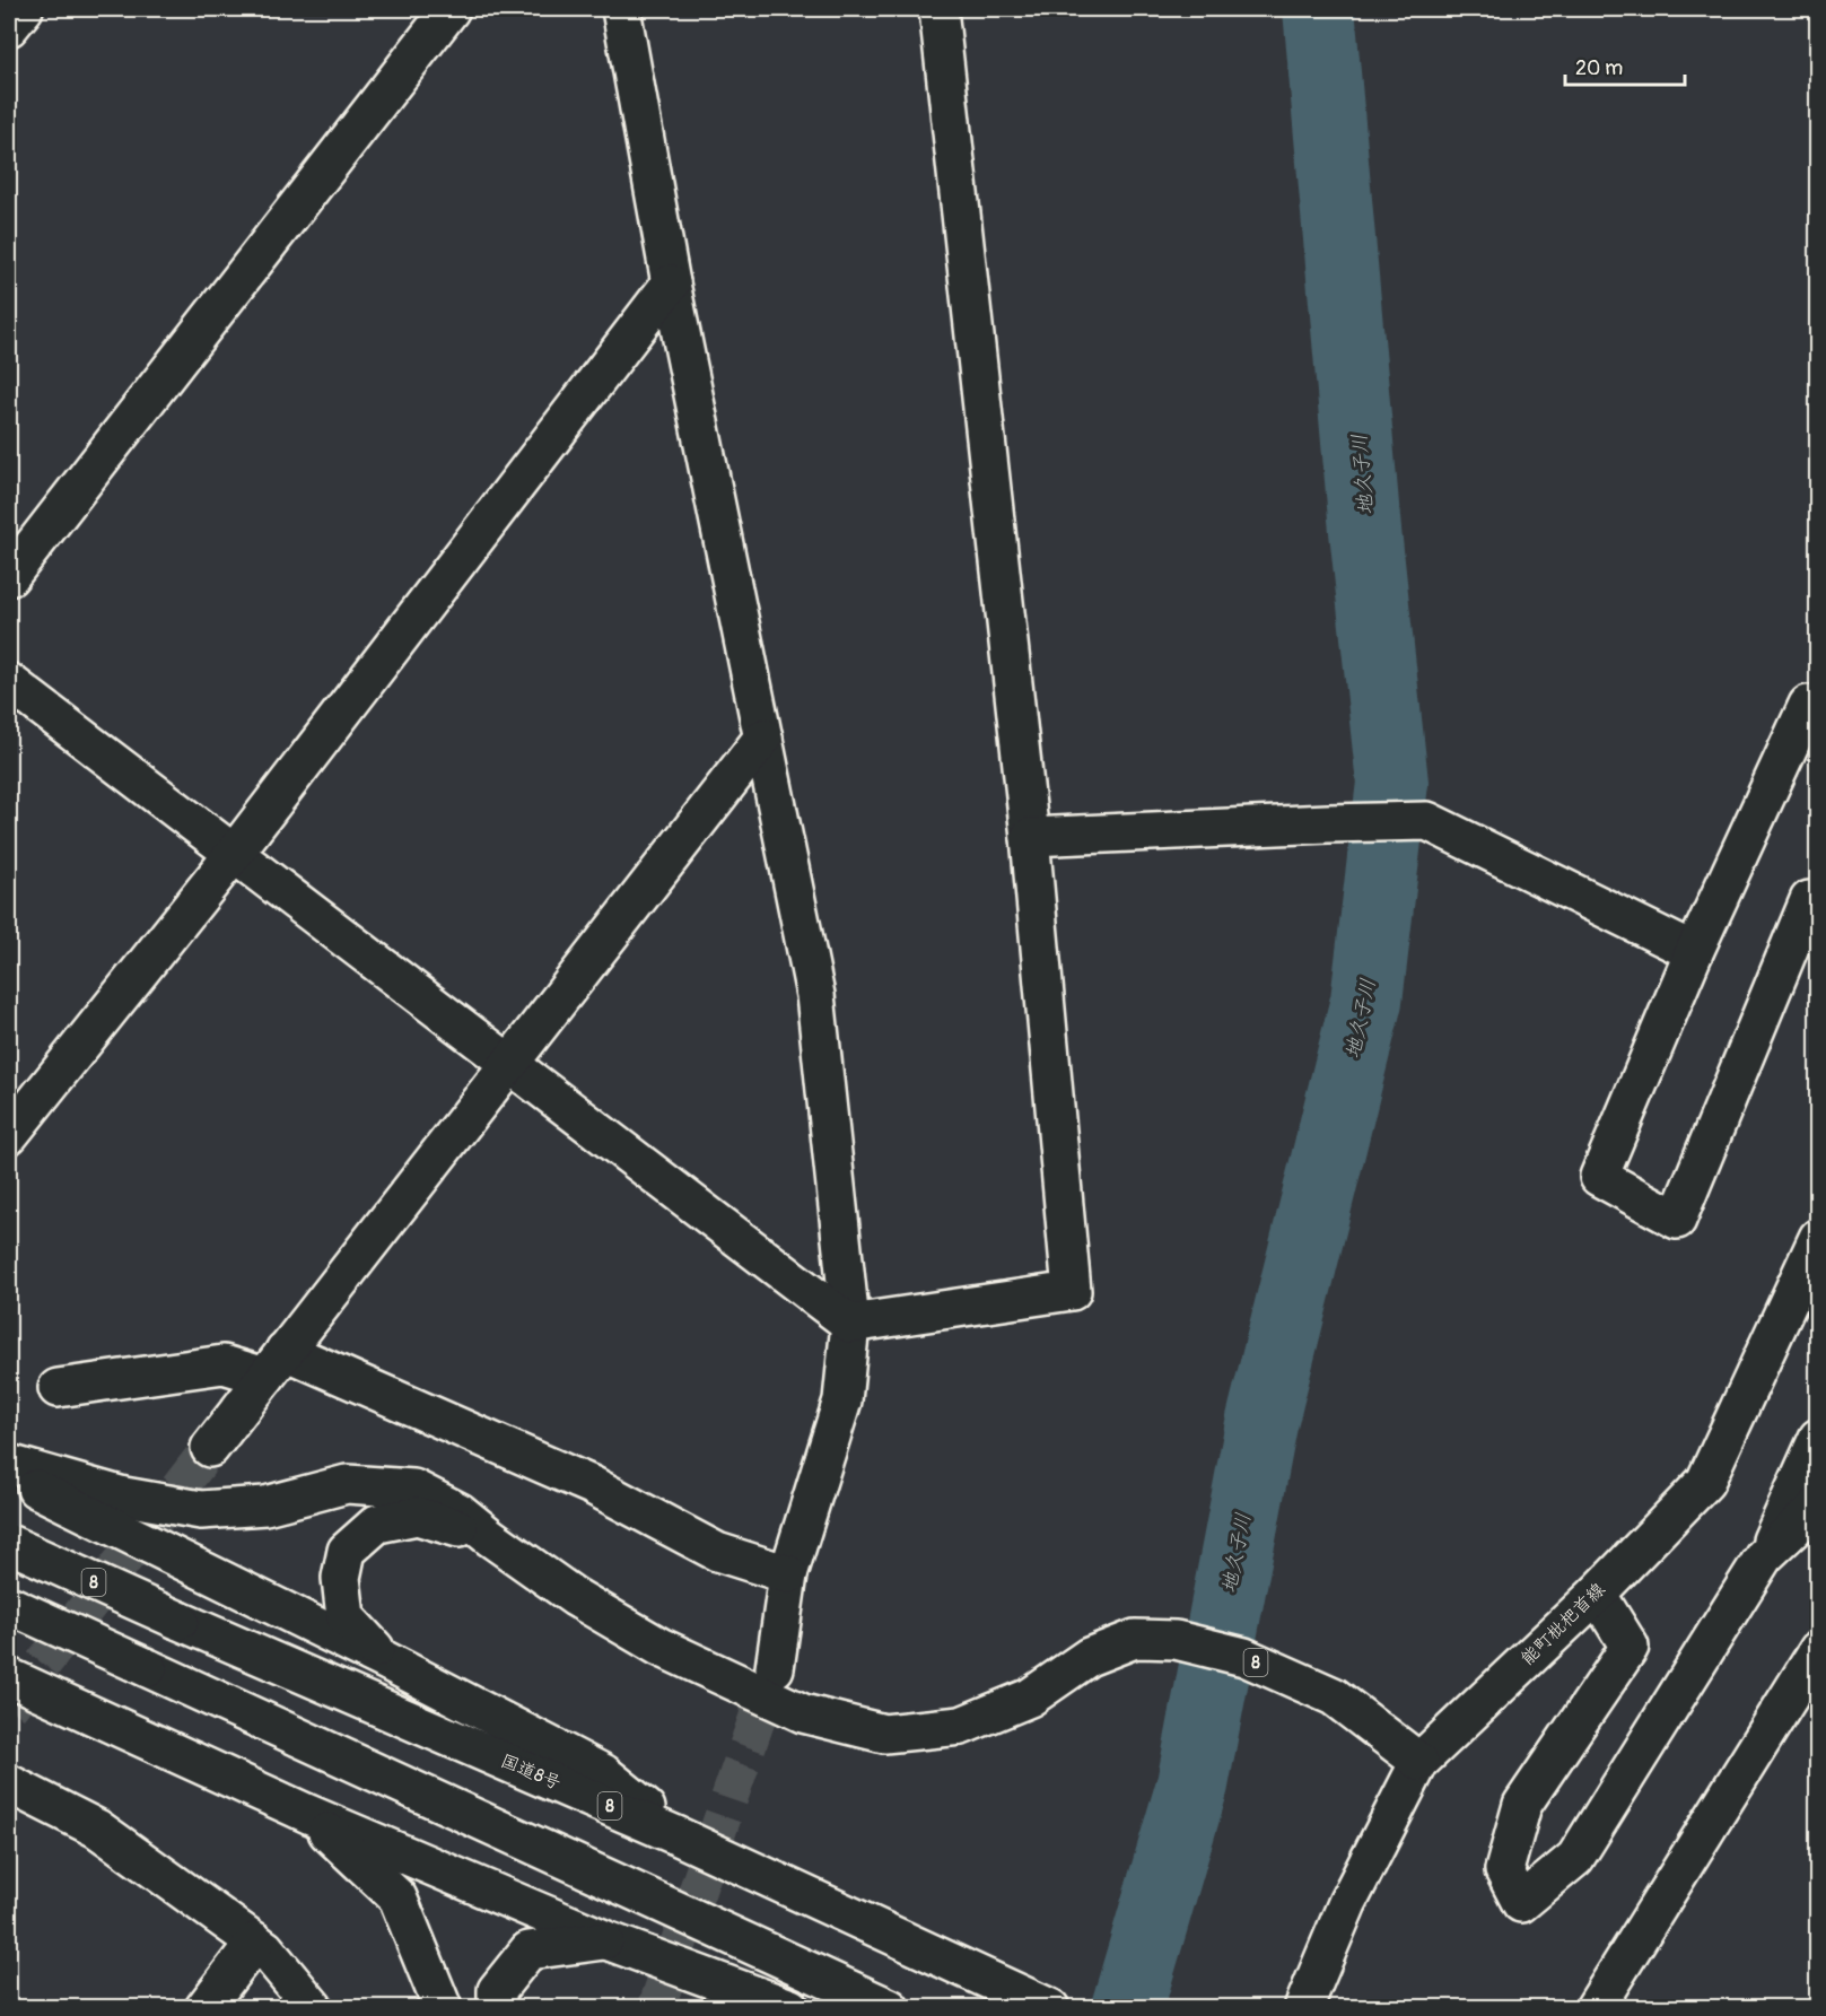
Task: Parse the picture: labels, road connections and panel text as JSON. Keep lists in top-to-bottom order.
{
  "streets": {
    "main road": ["8", "能町枇杷首線", "国道8号"]
  },
  "crossings": [
    ["8", "能町枇杷首線"],
    ["8", "国道8号"]
  ],
  "water": ["地久子川"],
  "scale_bar": "20 m"
}
